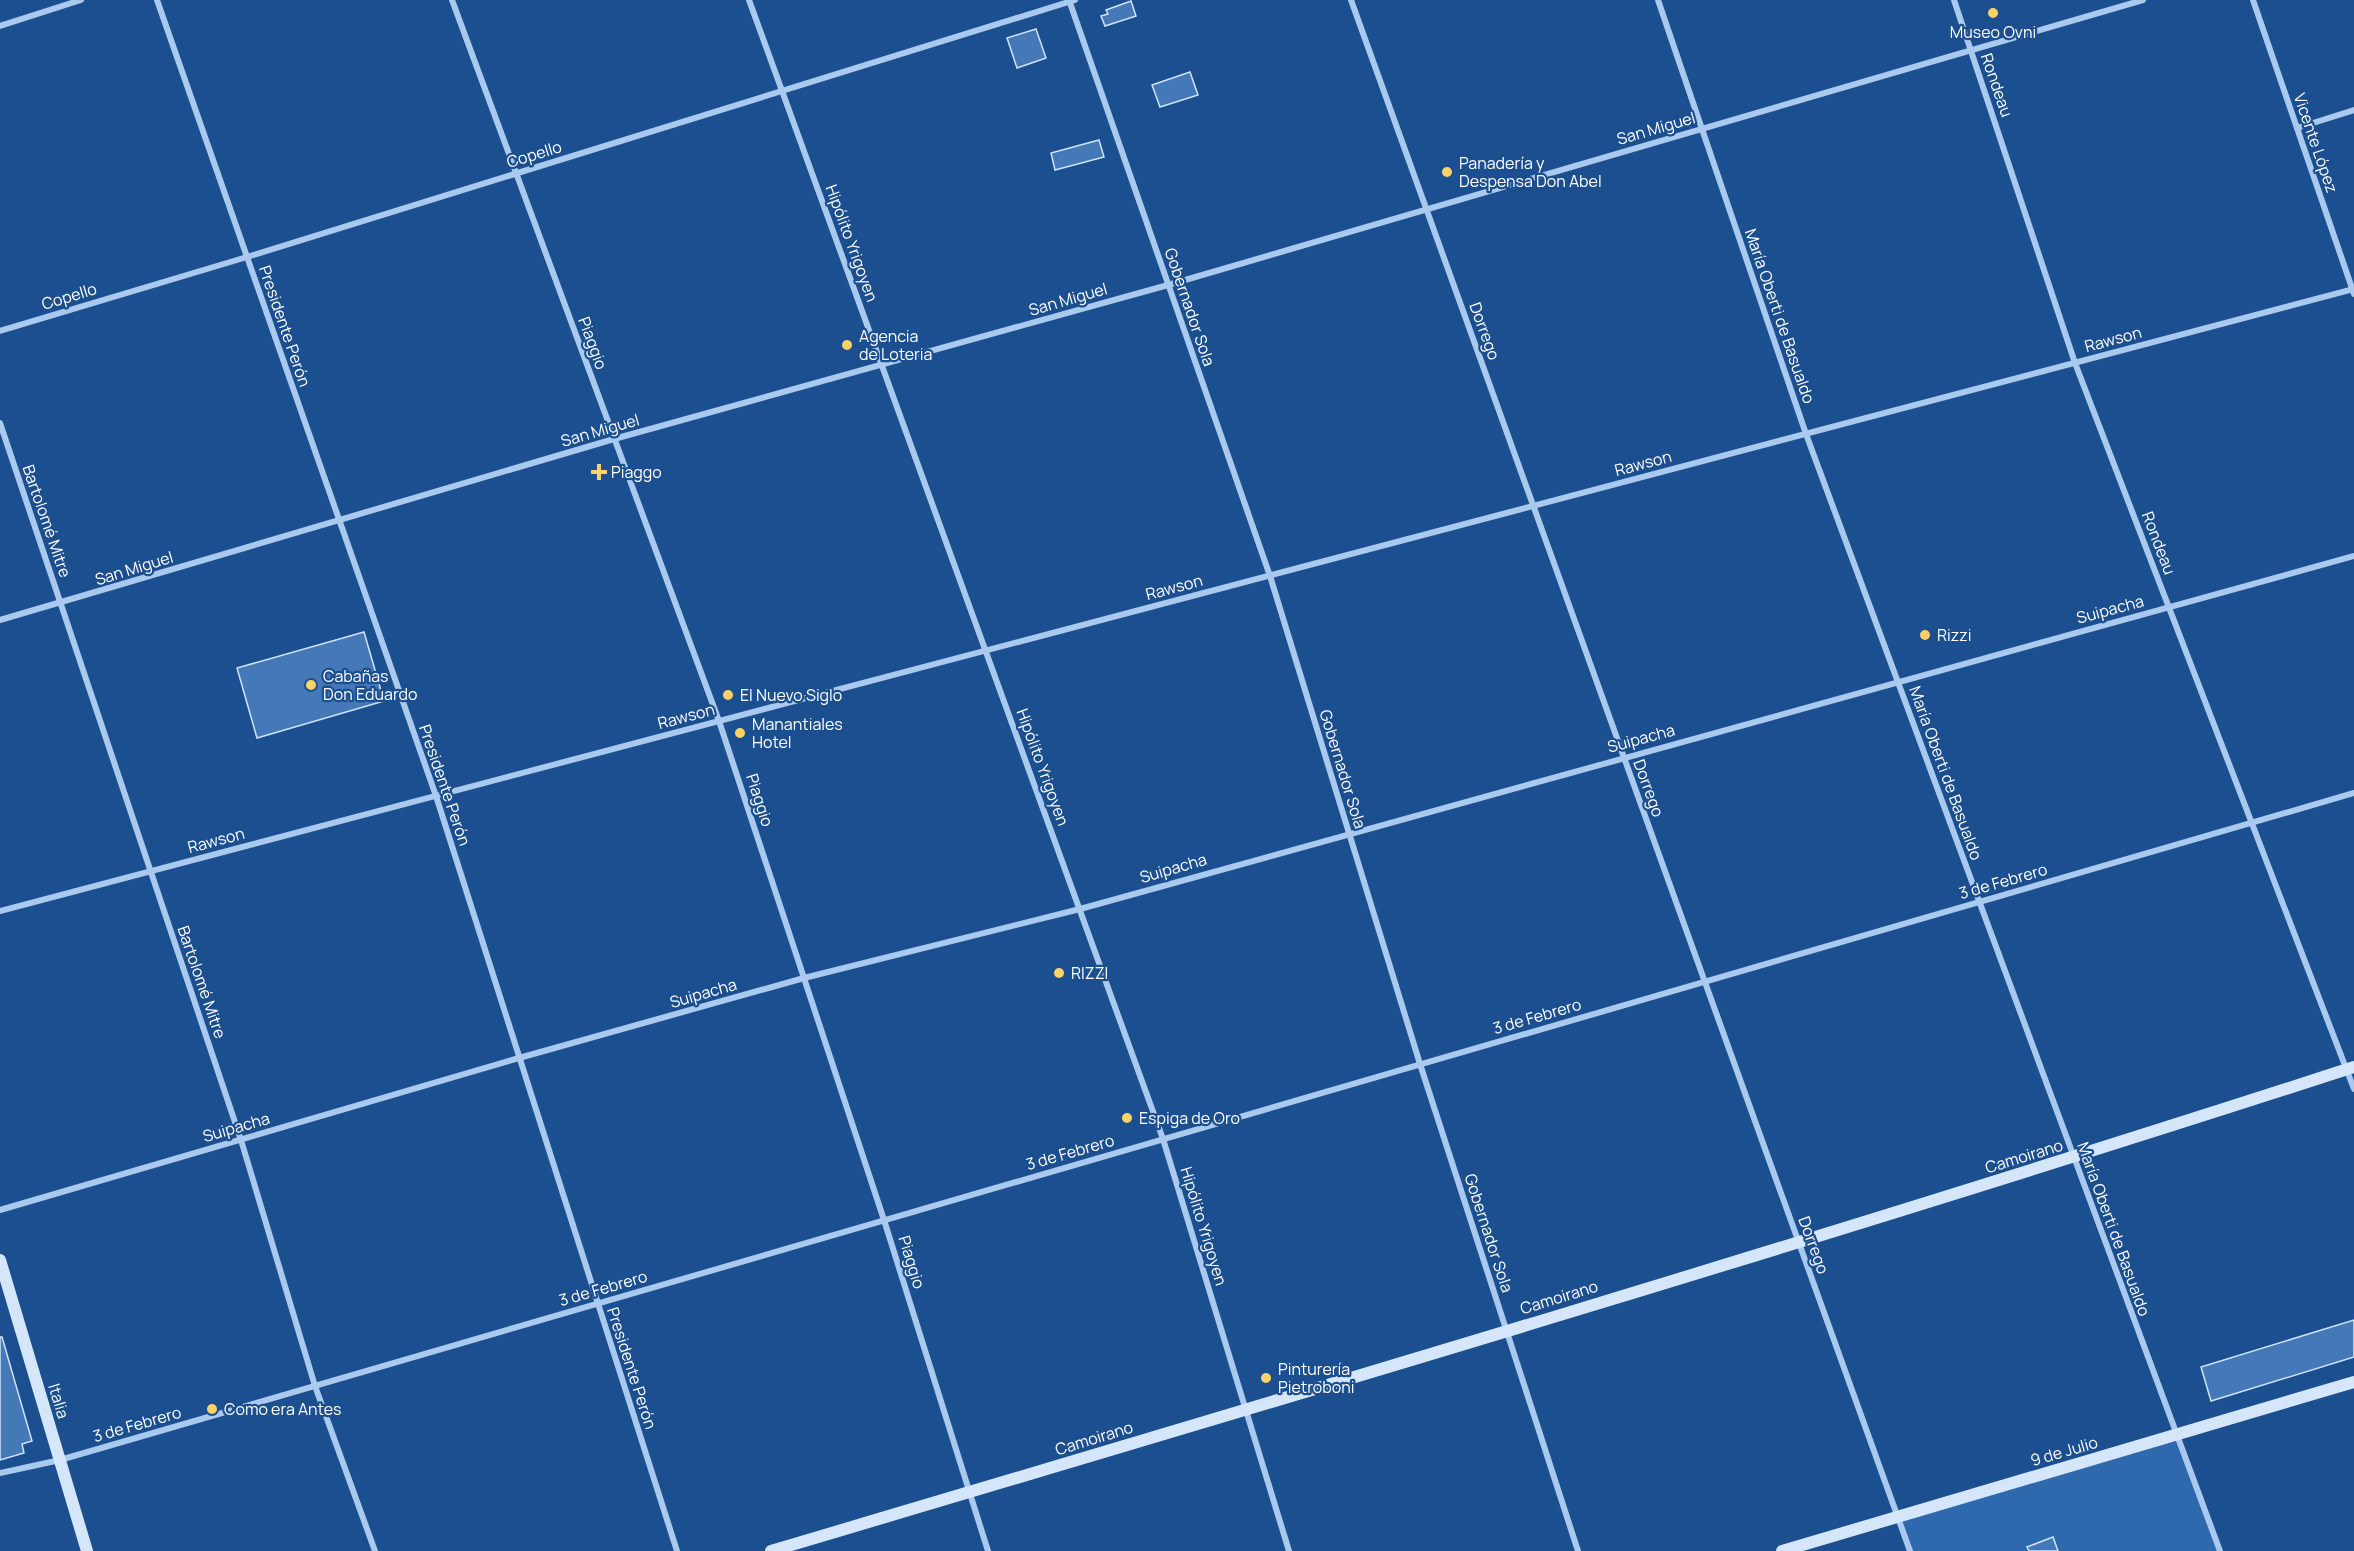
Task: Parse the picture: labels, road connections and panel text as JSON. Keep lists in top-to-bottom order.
{
  "streets": {
    "street": [
      "Rondeau",
      "San Miguel",
      "Vicente López",
      "Copello",
      "Hipólito Yrigoyen",
      "Gobernador Sola",
      "María Oberti de Basualdo",
      "Presidente Perón",
      "Dorrego",
      "Rawson",
      "Piaggio",
      "Bartolomé Mitre",
      "Suipacha",
      "3 de Febrero",
      "Camoirano",
      "Italia",
      "9 de Julio"
    ]
  },
  "crossings": [
    ["Rondeau", "San Miguel"],
    ["Rondeau", "Rawson"],
    ["Rondeau", "Suipacha"],
    ["Rondeau", "3 de Febrero"],
    ["Rondeau", "Camoirano"],
    ["San Miguel", "Hipólito Yrigoyen"],
    ["San Miguel", "Gobernador Sola"],
    ["San Miguel", "María Oberti de Basualdo"],
    ["San Miguel", "Presidente Perón"],
    ["San Miguel", "Dorrego"],
    ["San Miguel", "Piaggio"],
    ["San Miguel", "Bartolomé Mitre"],
    ["Vicente López", "Rawson"],
    ["Copello", "Hipólito Yrigoyen"],
    ["Copello", "Gobernador Sola"],
    ["Copello", "Presidente Perón"],
    ["Copello", "Piaggio"],
    ["Hipólito Yrigoyen", "Rawson"],
    ["Hipólito Yrigoyen", "Suipacha"],
    ["Hipólito Yrigoyen", "3 de Febrero"],
    ["Hipólito Yrigoyen", "Camoirano"],
    ["Gobernador Sola", "Rawson"],
    ["Gobernador Sola", "Suipacha"],
    ["Gobernador Sola", "3 de Febrero"],
    ["Gobernador Sola", "Camoirano"],
    ["María Oberti de Basualdo", "Rawson"],
    ["María Oberti de Basualdo", "Suipacha"],
    ["María Oberti de Basualdo", "3 de Febrero"],
    ["María Oberti de Basualdo", "Camoirano"],
    ["María Oberti de Basualdo", "9 de Julio"],
    ["Presidente Perón", "Rawson"],
    ["Presidente Perón", "Suipacha"],
    ["Presidente Perón", "3 de Febrero"],
    ["Dorrego", "Rawson"],
    ["Dorrego", "Suipacha"],
    ["Dorrego", "3 de Febrero"],
    ["Dorrego", "Camoirano"],
    ["Dorrego", "9 de Julio"],
    ["Rawson", "Piaggio"],
    ["Rawson", "Bartolomé Mitre"],
    ["Piaggio", "Suipacha"],
    ["Piaggio", "3 de Febrero"],
    ["Piaggio", "Camoirano"],
    ["Bartolomé Mitre", "Suipacha"],
    ["Bartolomé Mitre", "3 de Febrero"],
    ["3 de Febrero", "Italia"]
  ],
  "places": {
    "other": [
      "Museo Ovni",
      "Panadería y Despensa Don Abel",
      "Agencia de Loteria",
      "Rizzi",
      "Cabañas Don Eduardo",
      "El Nuevo Siglo",
      "Manantiales Hotel",
      "RIZZI",
      "Espiga de Oro",
      "Pinturería Pietroboni",
      "Como era Antes"
    ],
    "health": ["Piaggo"]
  }
}
